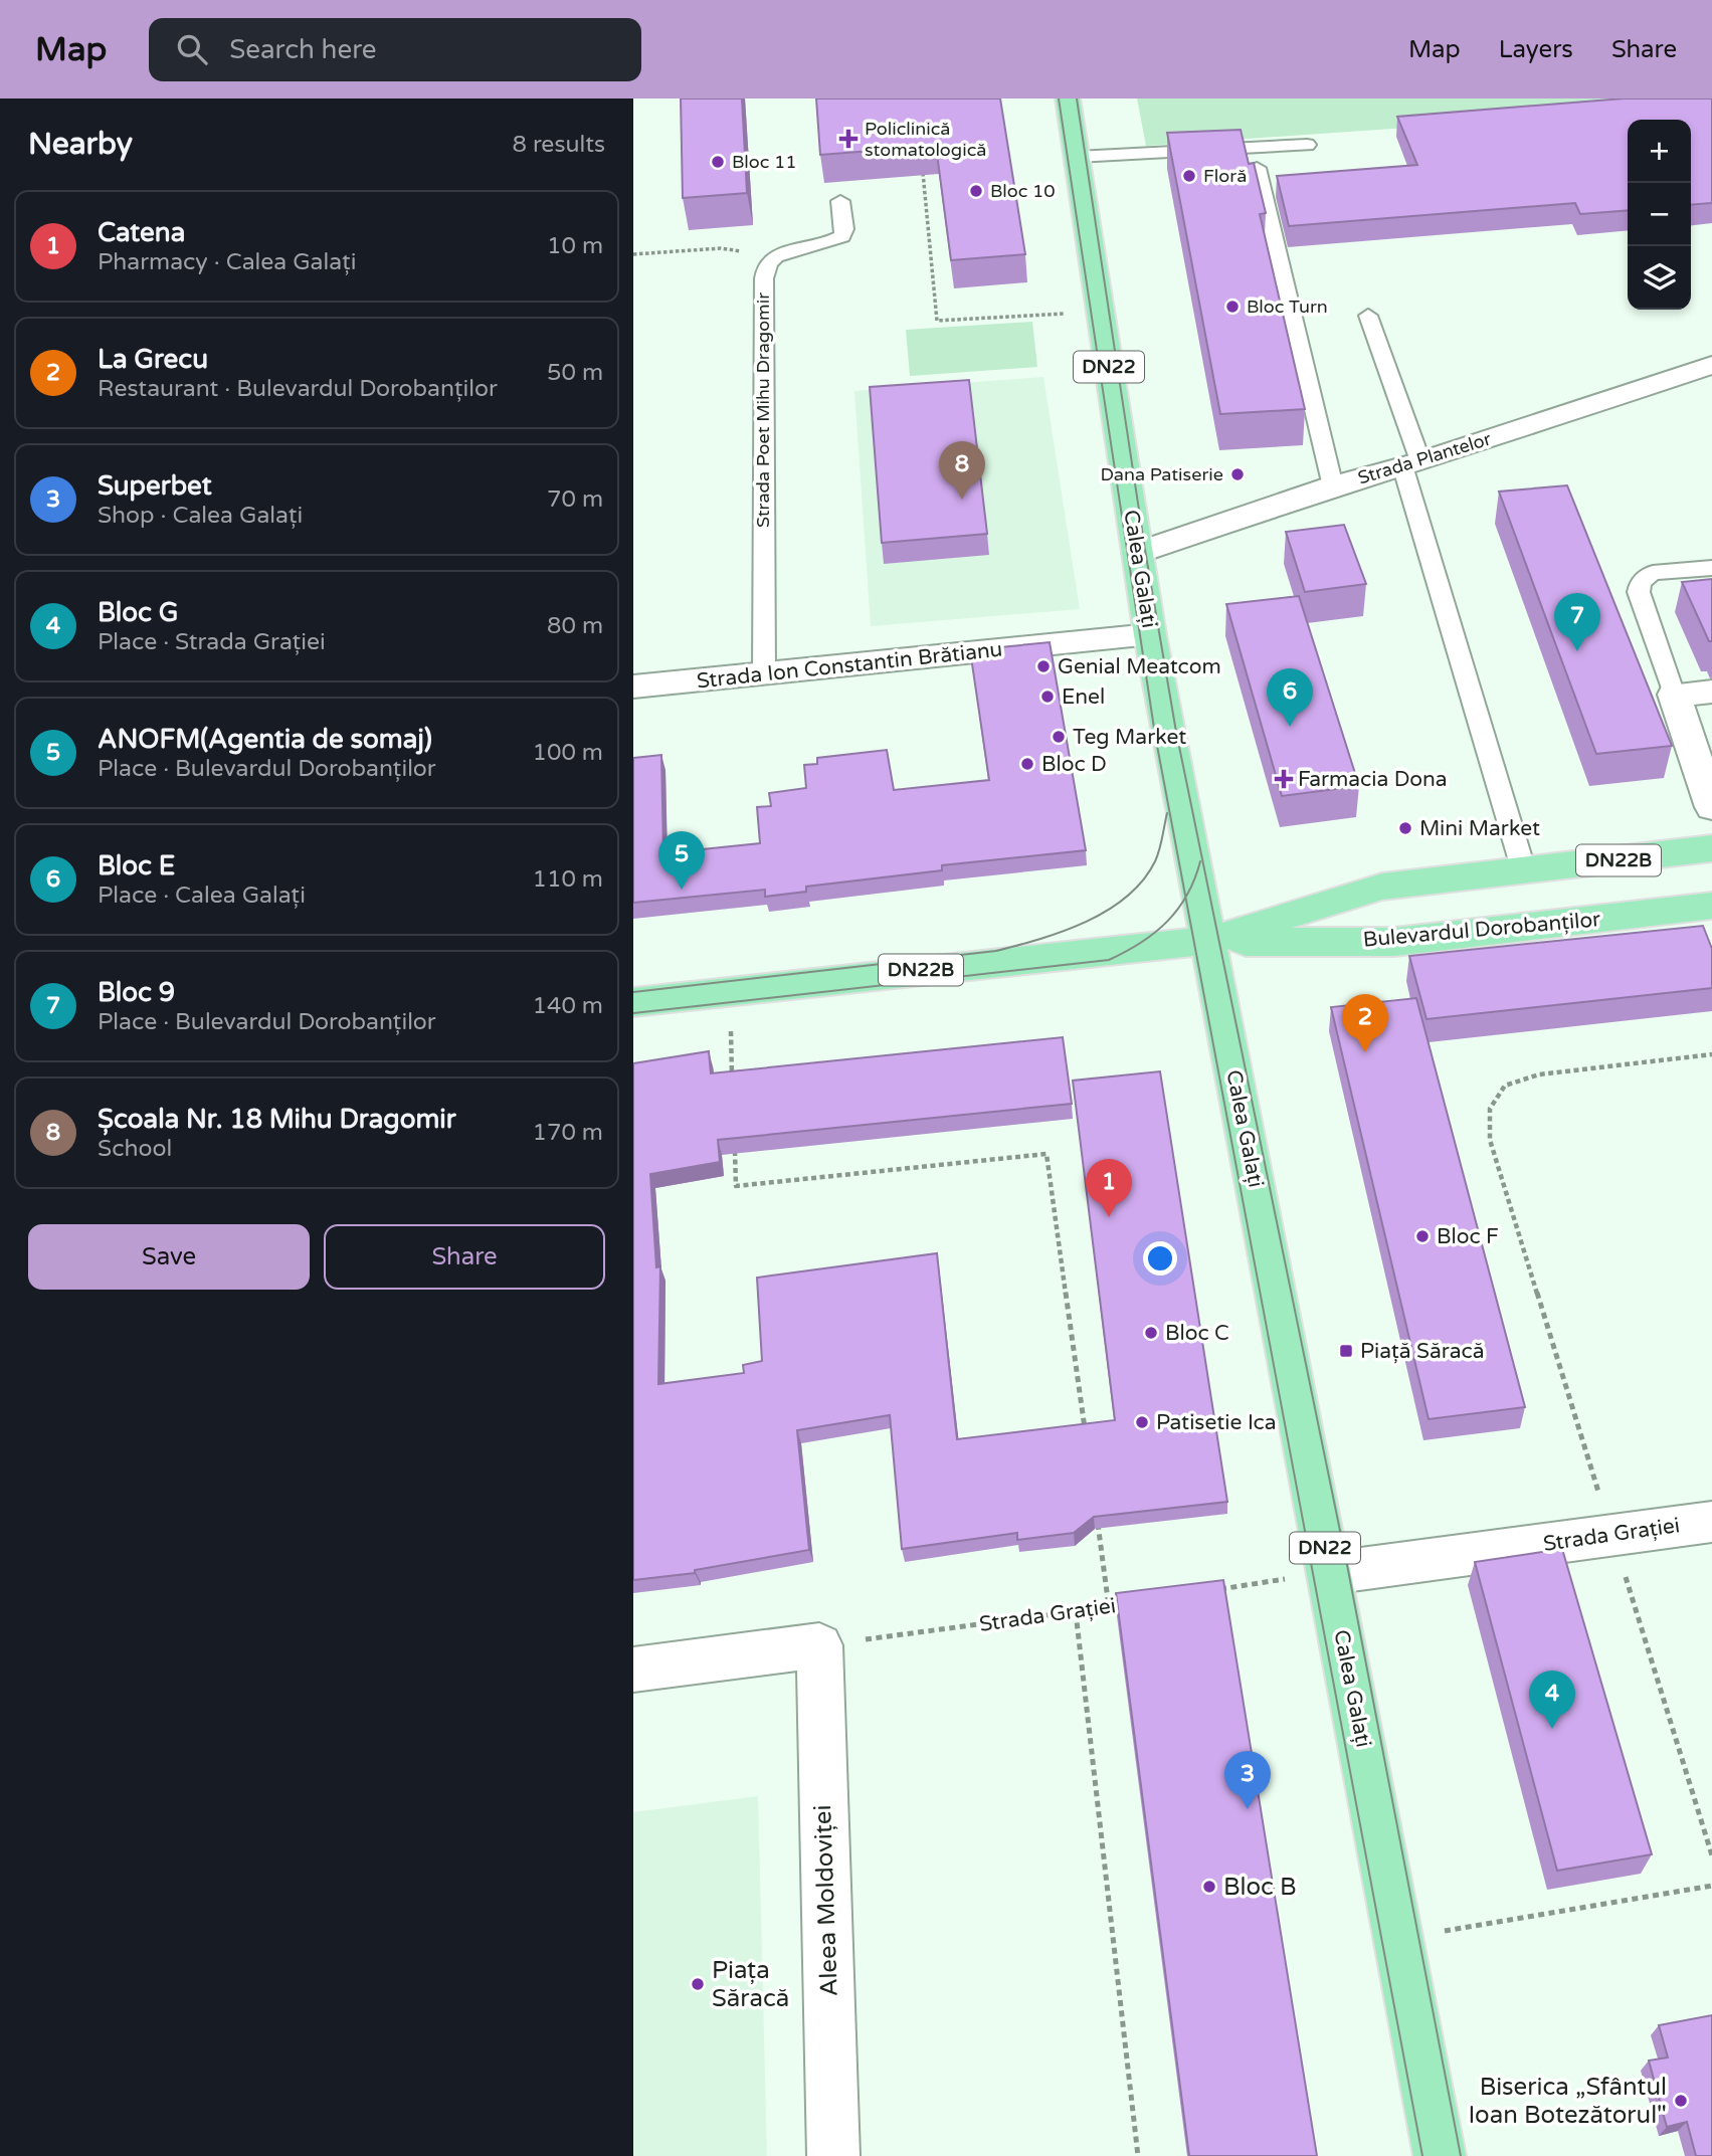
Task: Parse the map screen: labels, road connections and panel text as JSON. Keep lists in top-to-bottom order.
{
  "streets": {
    "main road": [
      "DN22",
      "Calea Galați",
      "DN22B",
      "Bulevardul Dorobanților"
    ],
    "street": [
      "Strada Plantelor",
      "Strada Ion Constantin Brătianu",
      "Strada Grației",
      "Aleea Moldoviței"
    ],
    "lane": ["Strada Poet Mihu Dragomir"]
  },
  "crossings": [
    ["Strada Poet Mihu Dragomir", "Strada Ion Constantin Brătianu"],
    ["Strada Plantelor", "Calea Galați"],
    ["Calea Galați", "Strada Ion Constantin Brătianu"],
    ["Calea Galați", "Bulevardul Dorobanților"],
    ["Calea Galați", "Strada Grației"],
    ["Strada Grației", "Aleea Moldoviței"]
  ],
  "places": {
    "health": ["Policlinică stomatologică", "Farmacia Dona"],
    "other": [
      "Bloc 11",
      "Floră",
      "Bloc 10",
      "Bloc Turn",
      "Dana Patiserie",
      "Genial Meatcom",
      "Enel",
      "Teg Market",
      "Bloc D",
      "Mini Market",
      "Bloc F",
      "Bloc C",
      "Patisetie Ica",
      "Bloc B",
      "Piața Săracă",
      "Biserica „Sfântul Ioan Botezătorul\""
    ],
    "transit": ["Piață Săracă"]
  },
  "page": {
    "header": "Map",
    "search": "Search here",
    "nav": ["Map", "Layers", "Share"],
    "heading": ["Nearby", "8 results"],
    "map_buttons": ["+", "−"],
    "list": [
      {
        "mark": "1",
        "name": "Catena",
        "note": "Pharmacy · Calea Galați",
        "value": "10 m"
      },
      {
        "mark": "2",
        "name": "La Grecu",
        "note": "Restaurant · Bulevardul Dorobanților",
        "value": "50 m"
      },
      {
        "mark": "3",
        "name": "Superbet",
        "note": "Shop · Calea Galați",
        "value": "70 m"
      },
      {
        "mark": "4",
        "name": "Bloc G",
        "note": "Place · Strada Grației",
        "value": "80 m"
      },
      {
        "mark": "5",
        "name": "ANOFM(Agentia de somaj)",
        "note": "Place · Bulevardul Dorobanților",
        "value": "100 m"
      },
      {
        "mark": "6",
        "name": "Bloc E",
        "note": "Place · Calea Galați",
        "value": "110 m"
      },
      {
        "mark": "7",
        "name": "Bloc 9",
        "note": "Place · Bulevardul Dorobanților",
        "value": "140 m"
      },
      {
        "mark": "8",
        "name": "Școala Nr. 18 Mihu Dragomir",
        "note": "School",
        "value": "170 m"
      }
    ],
    "pins": [
      "8",
      "7",
      "6",
      "5",
      "2",
      "1",
      "4",
      "3"
    ],
    "buttons": ["Save", "Share"]
  }
}
